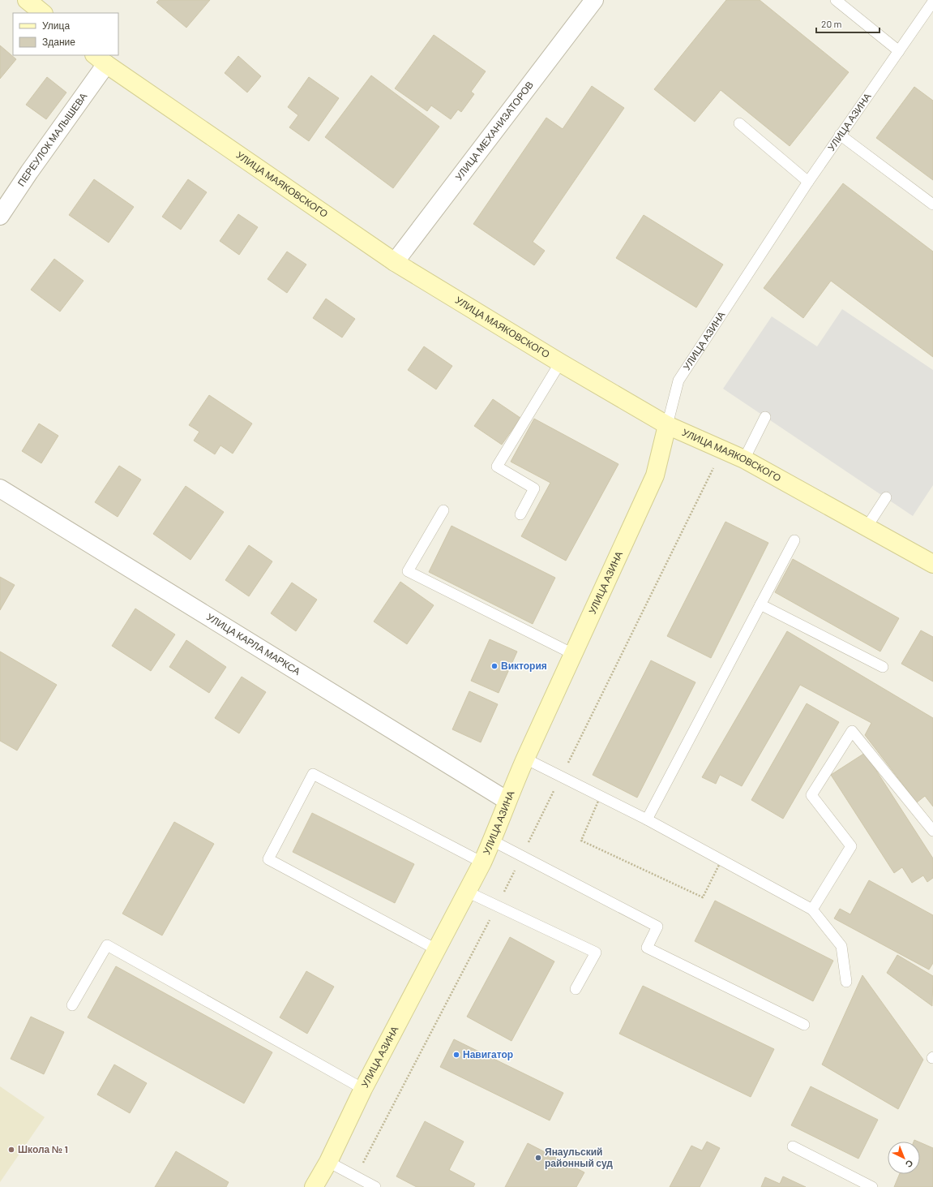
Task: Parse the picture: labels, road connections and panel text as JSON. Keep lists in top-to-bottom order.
{
  "streets": {
    "street": [
      "УЛИЦА АЗИНА",
      "УЛИЦА МЕХАНИЗАТОРОВ",
      "ПЕРЕУЛОК МАЛЫШЕВА",
      "УЛИЦА МАЯКОВСКОГО",
      "УЛИЦА КАРЛА МАРКСА"
    ]
  },
  "crossings": [
    ["УЛИЦА АЗИНА", "УЛИЦА МАЯКОВСКОГО"],
    ["УЛИЦА АЗИНА", "УЛИЦА КАРЛА МАРКСА"],
    ["УЛИЦА МЕХАНИЗАТОРОВ", "УЛИЦА МАЯКОВСКОГО"],
    ["ПЕРЕУЛОК МАЛЫШЕВА", "УЛИЦА МАЯКОВСКОГО"]
  ],
  "places": [
    "Виктория",
    "Навигатор",
    "Школа № 1",
    "Янаульский районный суд"
  ],
  "legend": ["Улица", "Здание"],
  "scale_bar": "20 m",
  "north": "bottom right"
}
